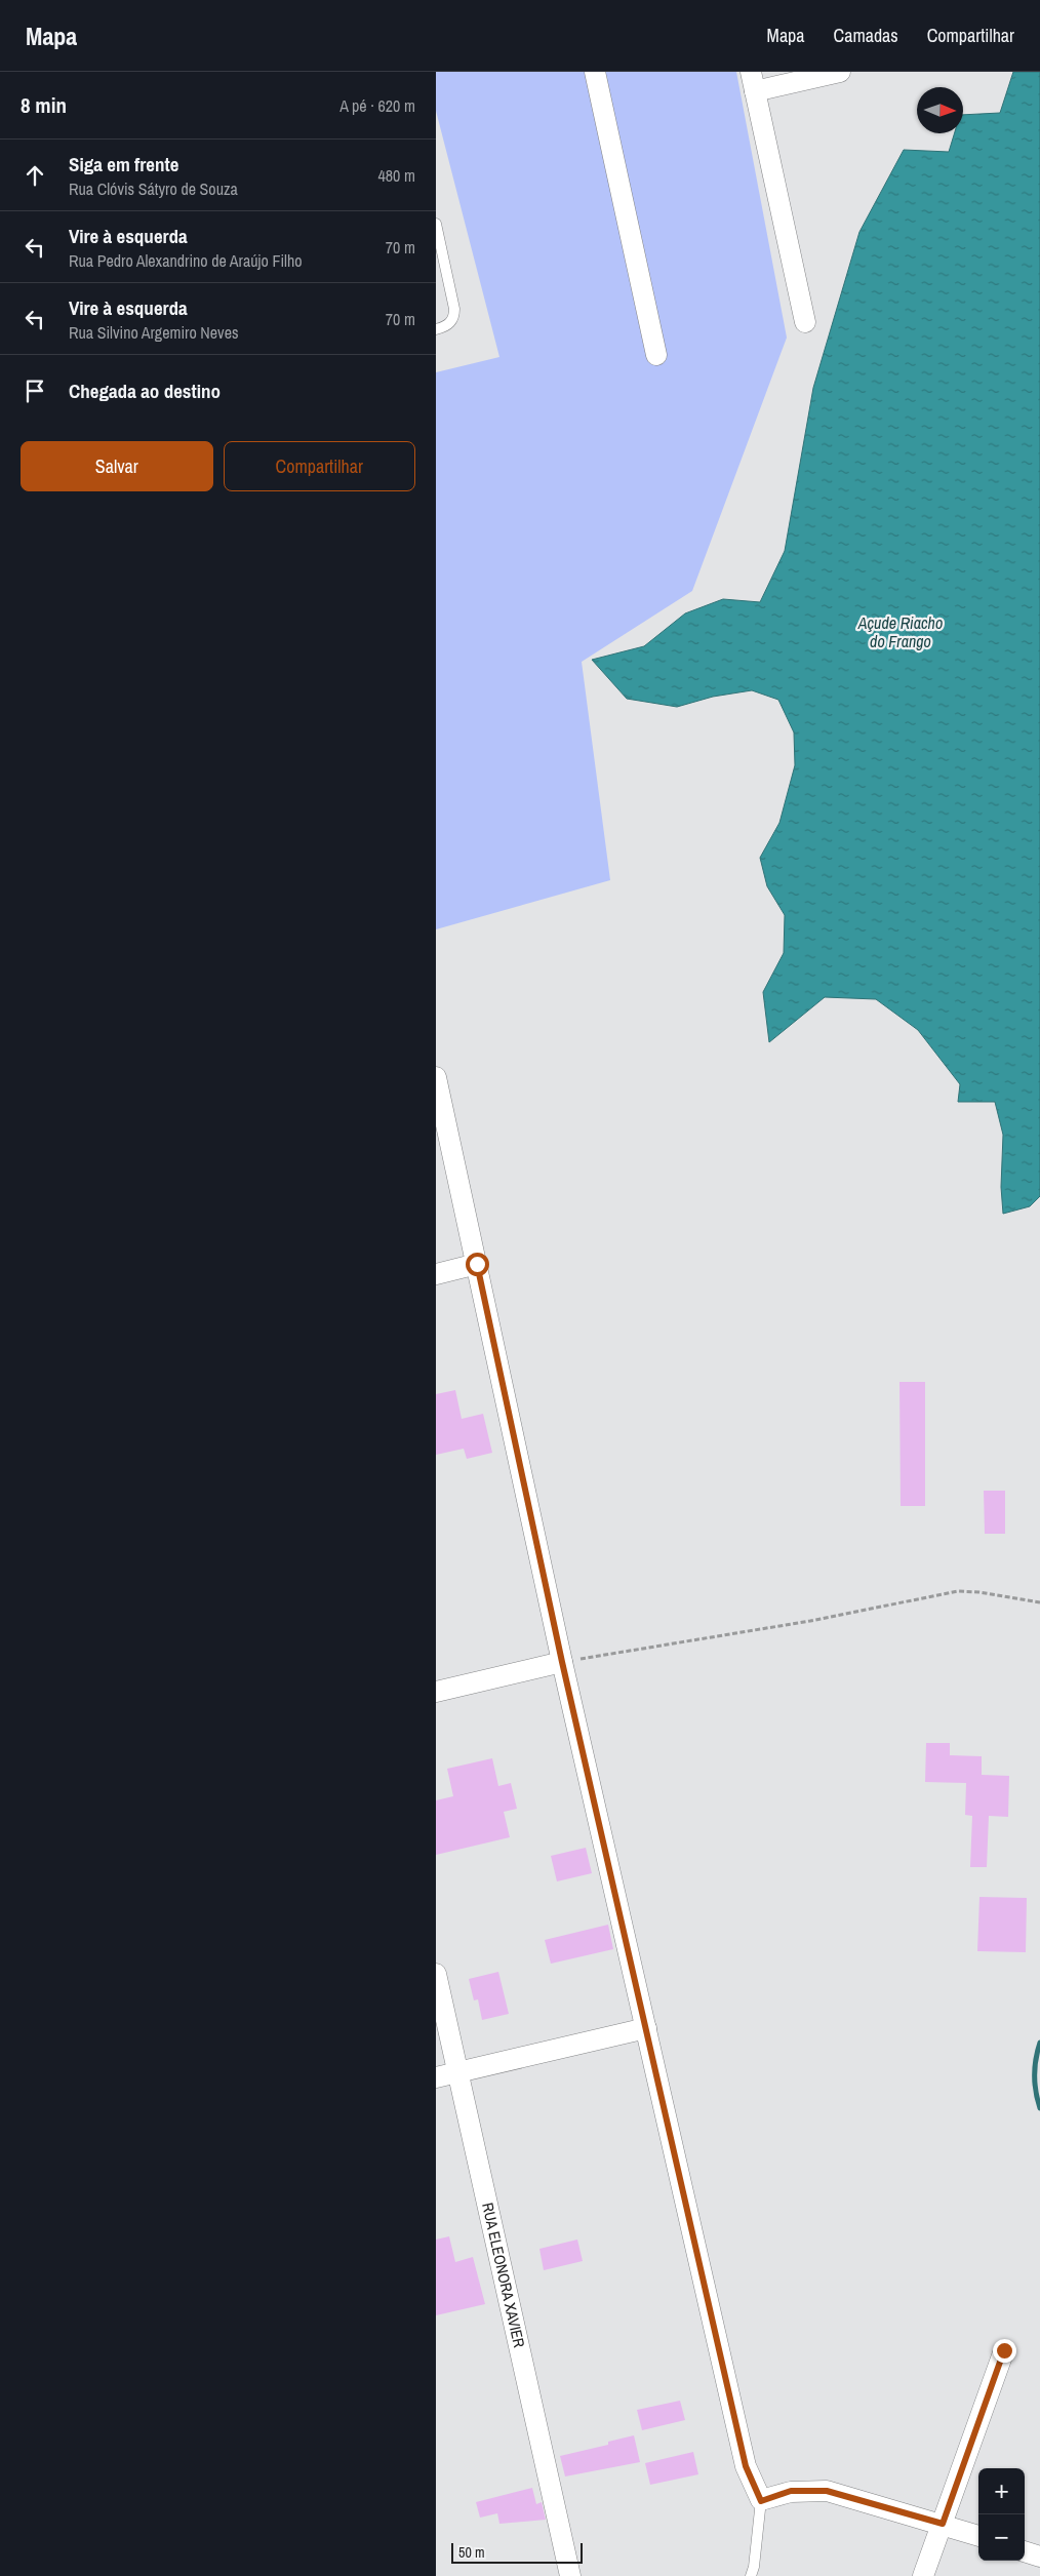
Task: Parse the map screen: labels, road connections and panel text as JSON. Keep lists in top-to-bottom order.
{
  "streets": {
    "street": ["RUA ELEONORA XAVIER"]
  },
  "water": ["Açude Riacho do Frango"],
  "scale_bar": "50 m",
  "north": "right",
  "page": {
    "header": "Mapa",
    "nav": ["Mapa", "Camadas", "Compartilhar"],
    "heading": ["8 min", "A pé · 620 m"],
    "list": [
      ["Siga em frente", "Rua Clóvis Sátyro de Souza", "480 m"],
      ["Vire à esquerda", "Rua Pedro Alexandrino de Araújo Filho", "70 m"],
      ["Vire à esquerda", "Rua Silvino Argemiro Neves", "70 m"],
      "Chegada ao destino"
    ],
    "buttons": ["Salvar", "Compartilhar"],
    "map_buttons": ["+", "−"],
    "scale": "50 m"
  }
}
